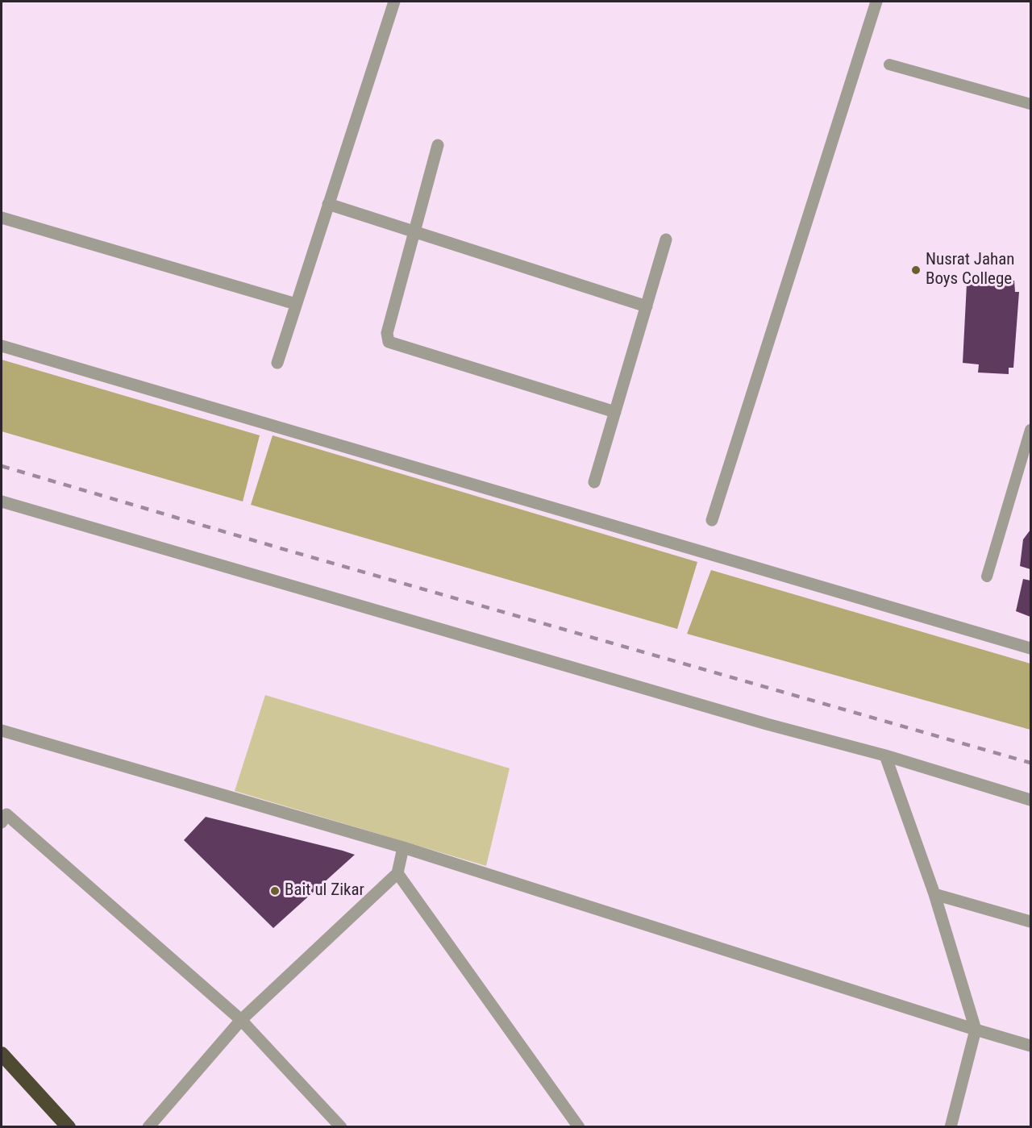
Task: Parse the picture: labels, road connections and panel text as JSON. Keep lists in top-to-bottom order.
{
  "places": ["Nusrat Jahan Boys College", "Bait ul Zikar"]
}
